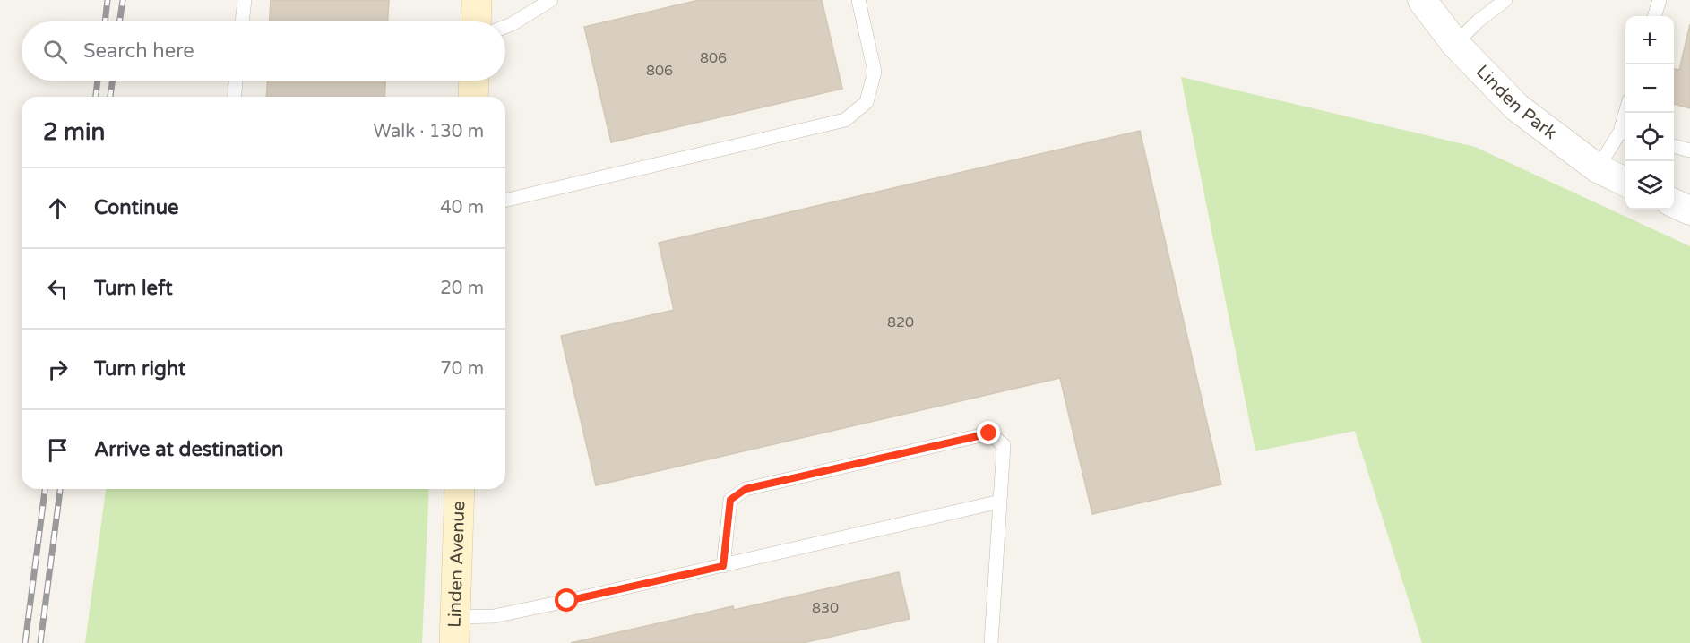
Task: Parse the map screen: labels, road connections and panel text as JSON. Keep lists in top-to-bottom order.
{
  "streets": {
    "main road": ["Linden Avenue"],
    "street": ["Linden Park"]
  },
  "house_numbers": [
    "806",
    "806",
    "820",
    "830"
  ],
  "page": {
    "map_buttons": ["+", "−"],
    "search": "Search here",
    "heading": ["2 min", "Walk · 130 m"],
    "list": [
      ["Continue", "40 m"],
      ["Turn left", "20 m"],
      ["Turn right", "70 m"],
      "Arrive at destination"
    ]
  }
}
